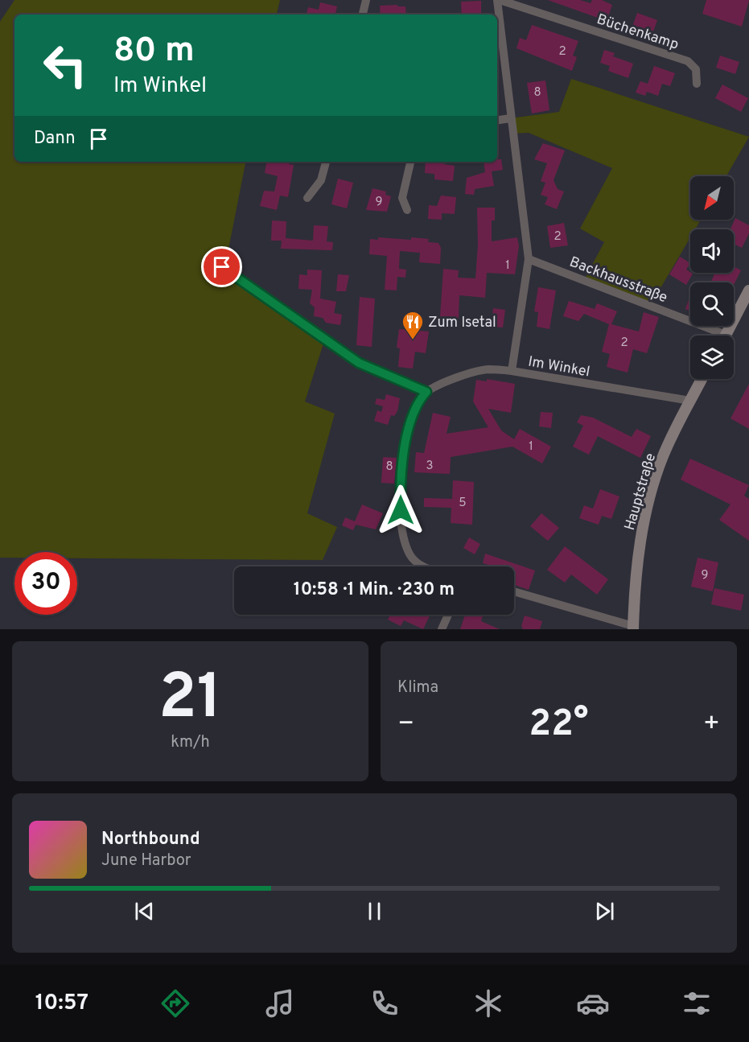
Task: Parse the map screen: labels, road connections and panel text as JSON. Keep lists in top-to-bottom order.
{
  "streets": {
    "street": [
      "Büchenkamp",
      "Backhausstraße",
      "Im Winkel",
      "Hauptstraße"
    ]
  },
  "crossings": [
    ["Im Winkel", "Hauptstraße"]
  ],
  "places": {
    "restaurant": ["Zum Isetal"]
  },
  "house_numbers": [
    "2",
    "8",
    "9",
    "2",
    "1",
    "2",
    "1",
    "3",
    "8",
    "5",
    "9"
  ],
  "north": "bottom left",
  "page": {
    "turn": ["80 m", "Im Winkel"],
    "then": "Dann",
    "limit": "30",
    "trip": "10:58 · 1 Min. · 230 m",
    "tile": [
      ["21", "km/h"],
      "Klima"
    ],
    "heat": ["−", "22°", "+"],
    "song": ["Northbound", "June Harbor"],
    "tabs": "10:57"
  }
}
